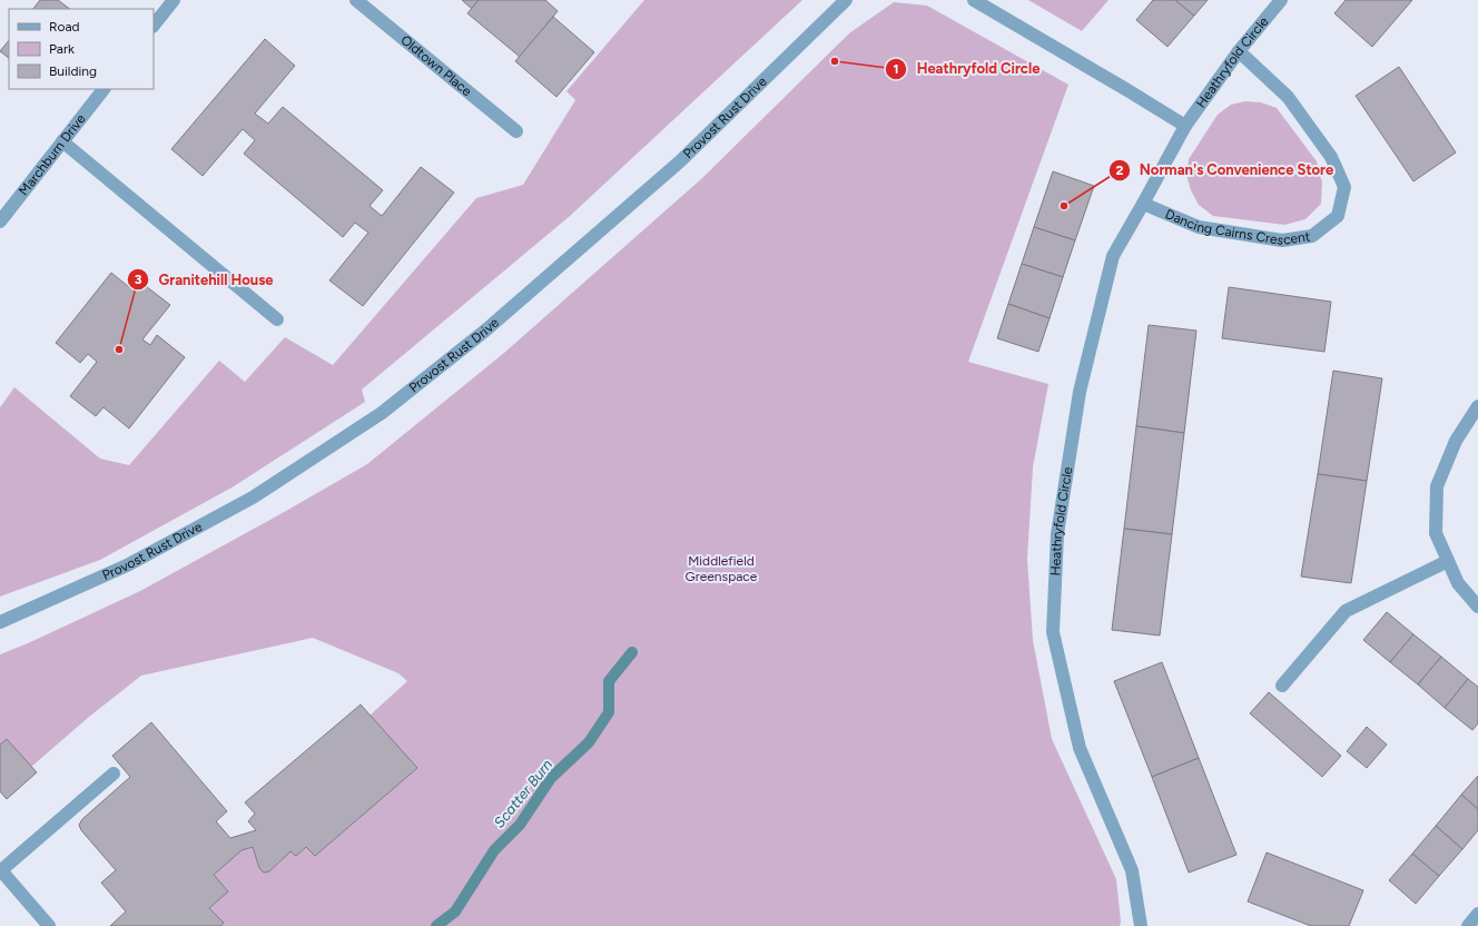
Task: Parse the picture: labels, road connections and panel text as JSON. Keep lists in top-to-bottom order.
{
  "streets": {
    "street": [
      "Heathryfold Circle",
      "Oldtown Place",
      "Provost Rust Drive",
      "Marchburn Drive",
      "Dancing Cairns Crescent"
    ]
  },
  "crossings": [
    ["Heathryfold Circle", "Dancing Cairns Crescent"]
  ],
  "water": ["Scatter Burn"],
  "parks": ["Middlefield Greenspace"],
  "places": ["Heathryfold Circle", "Norman's Convenience Store", "Granitehill House"],
  "legend": ["Road", "Park", "Building"]
}
